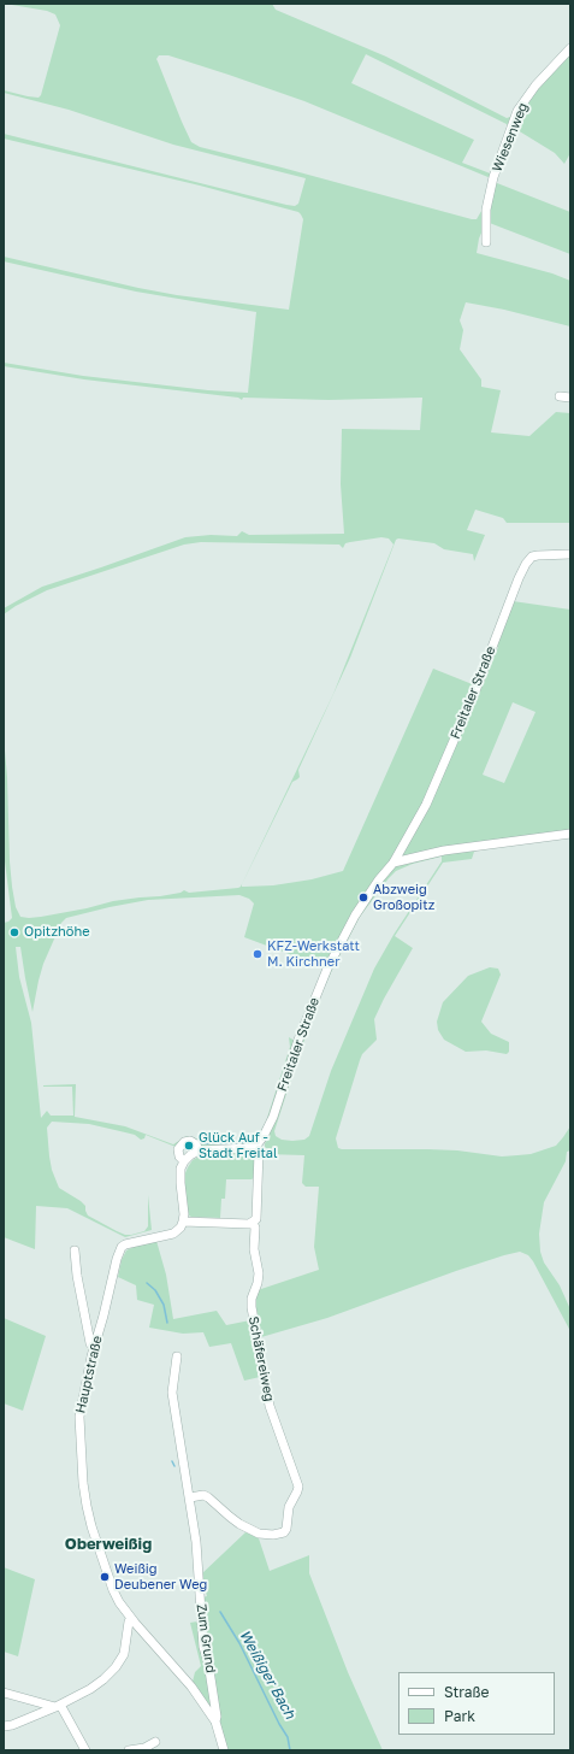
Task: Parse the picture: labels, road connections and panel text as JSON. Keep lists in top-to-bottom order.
{
  "streets": {
    "street": [
      "Wiesenweg",
      "Freitaler Straße",
      "Schäfereiweg",
      "Hauptstraße",
      "Zum Grund"
    ]
  },
  "crossings": [
    ["Freitaler Straße", "Schäfereiweg"],
    ["Schäfereiweg", "Zum Grund"],
    ["Hauptstraße", "Zum Grund"]
  ],
  "districts": ["Oberweißig"],
  "water": ["Weißiger Bach"],
  "places": [
    "Abzweig Großopitz",
    "Opitzhöhe",
    "KFZ-Werkstatt M. Kirchner",
    "Glück Auf - Stadt Freital",
    "Weißig Deubener Weg"
  ],
  "legend": ["Straße", "Park"]
}
